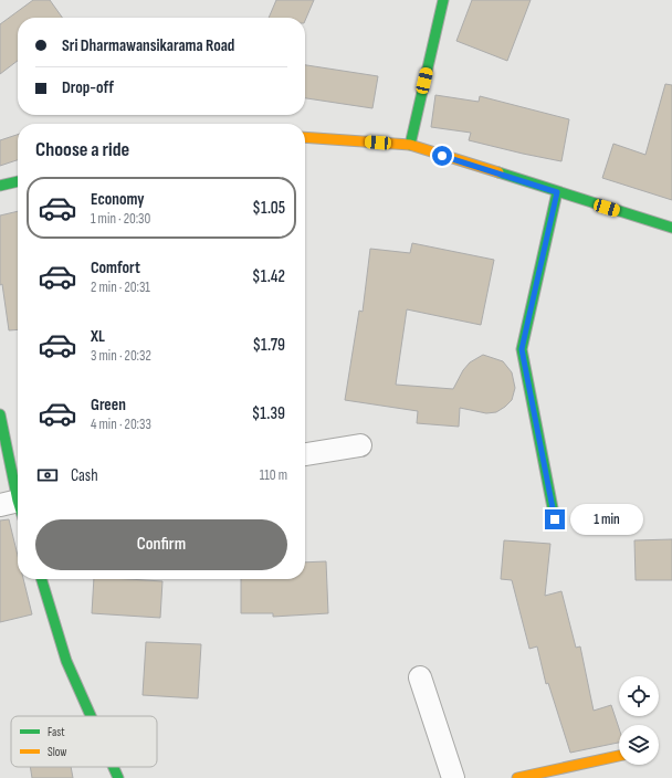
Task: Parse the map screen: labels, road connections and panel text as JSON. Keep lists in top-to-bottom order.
{
  "legend": ["Fast", "Slow"],
  "page": {
    "banner": ["Sri Dharmawansikarama Road", "Drop-off"],
    "heading": "Choose a ride",
    "list": [
      {
        "name": "Economy",
        "note": "1 min · 20:30",
        "value": "$1.05"
      },
      {
        "name": "Comfort",
        "note": "2 min · 20:31",
        "value": "$1.42"
      },
      {
        "name": "XL",
        "note": "3 min · 20:32",
        "value": "$1.79"
      },
      {
        "name": "Green",
        "note": "4 min · 20:33",
        "value": "$1.39"
      }
    ],
    "pay": ["Cash", "110 m"],
    "bubble": "1 min",
    "buttons": "Confirm"
  }
}
